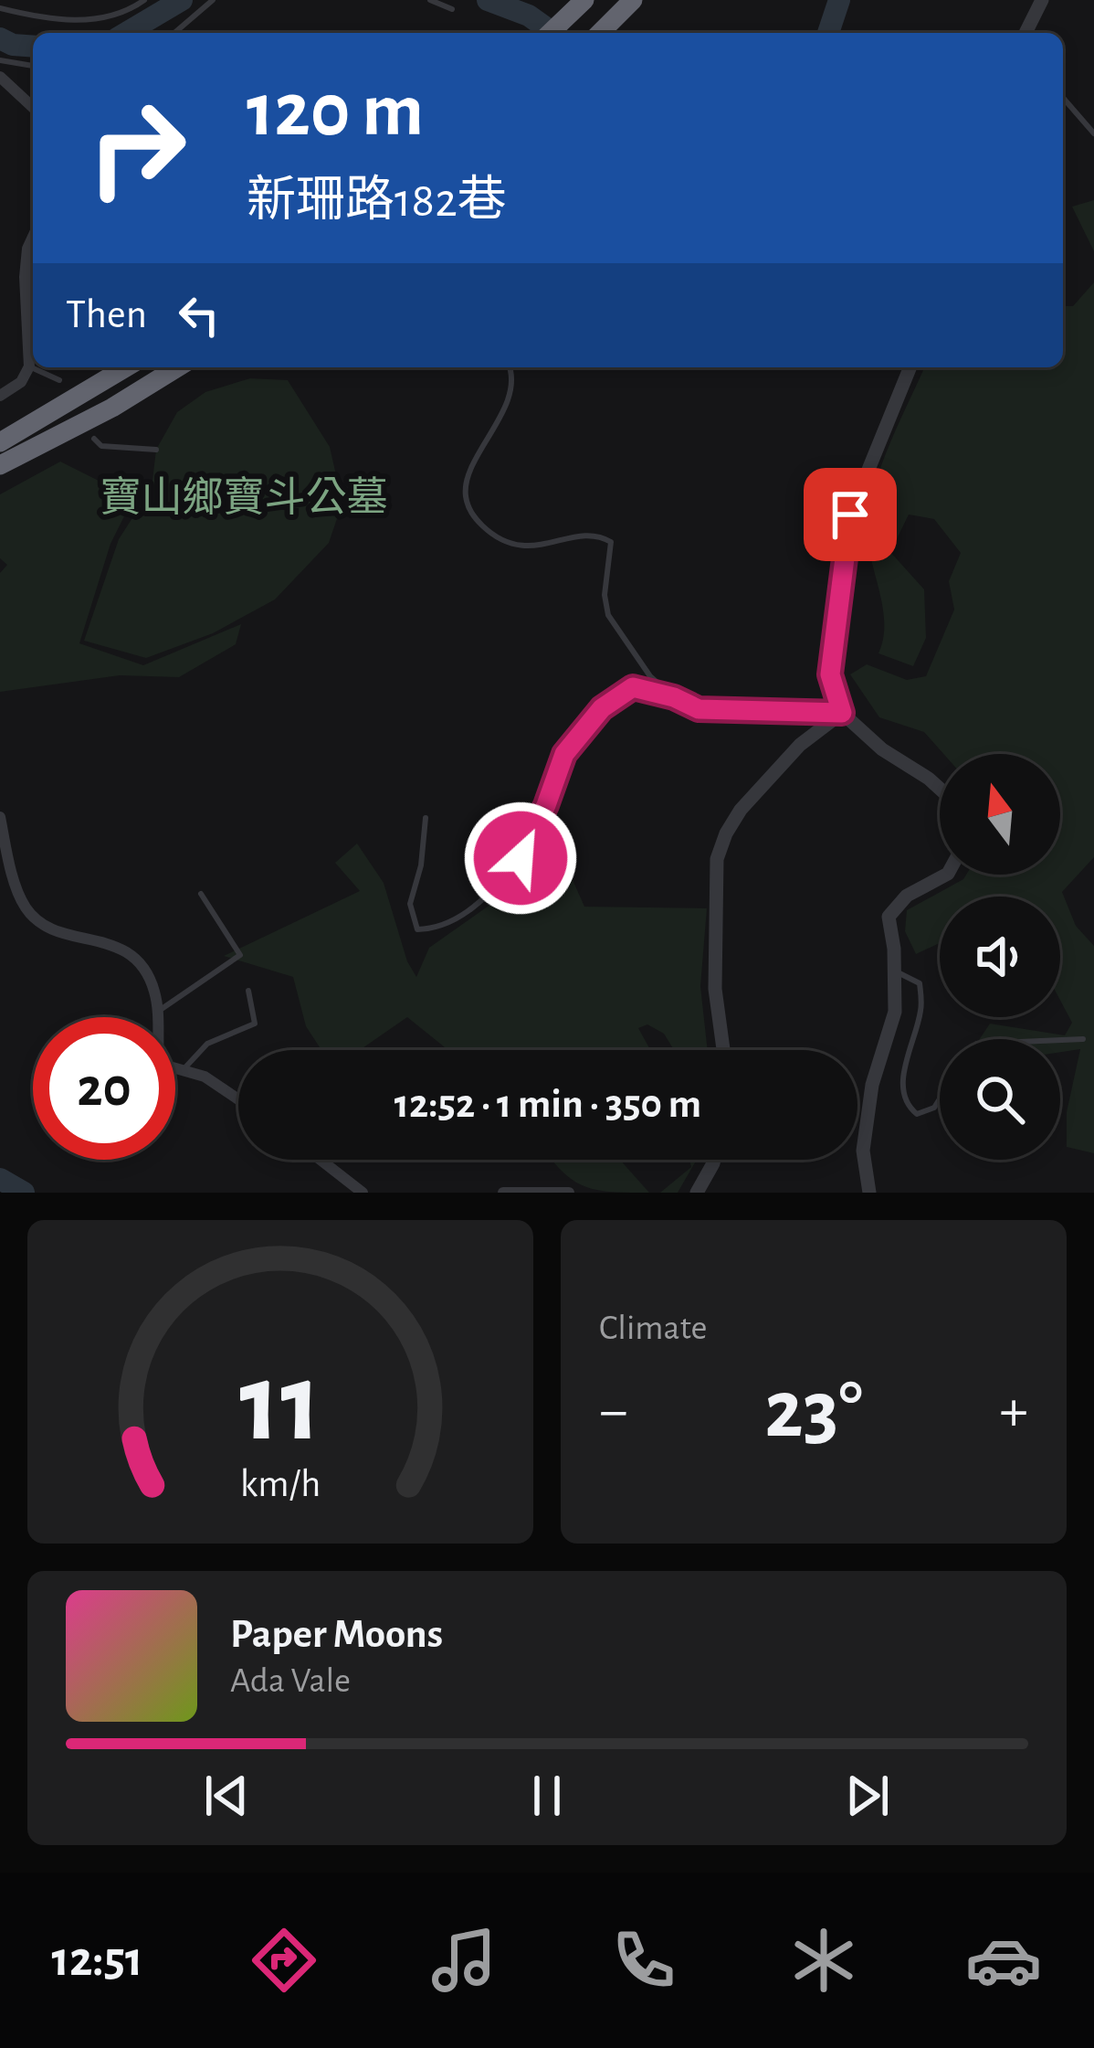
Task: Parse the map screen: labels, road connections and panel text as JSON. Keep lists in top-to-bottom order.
{
  "parks": ["寶山鄉寶斗公墓"],
  "north": "top",
  "page": {
    "turn": ["120 m", "新珊路182巷"],
    "then": "Then",
    "limit": "20",
    "trip": "12:52 · 1 min · 350 m",
    "tile": "Climate",
    "heat": ["−", "23°", "+"],
    "song": ["Paper Moons", "Ada Vale"],
    "tabs": "12:51",
    "gauge": ["11", "km/h"]
  }
}
